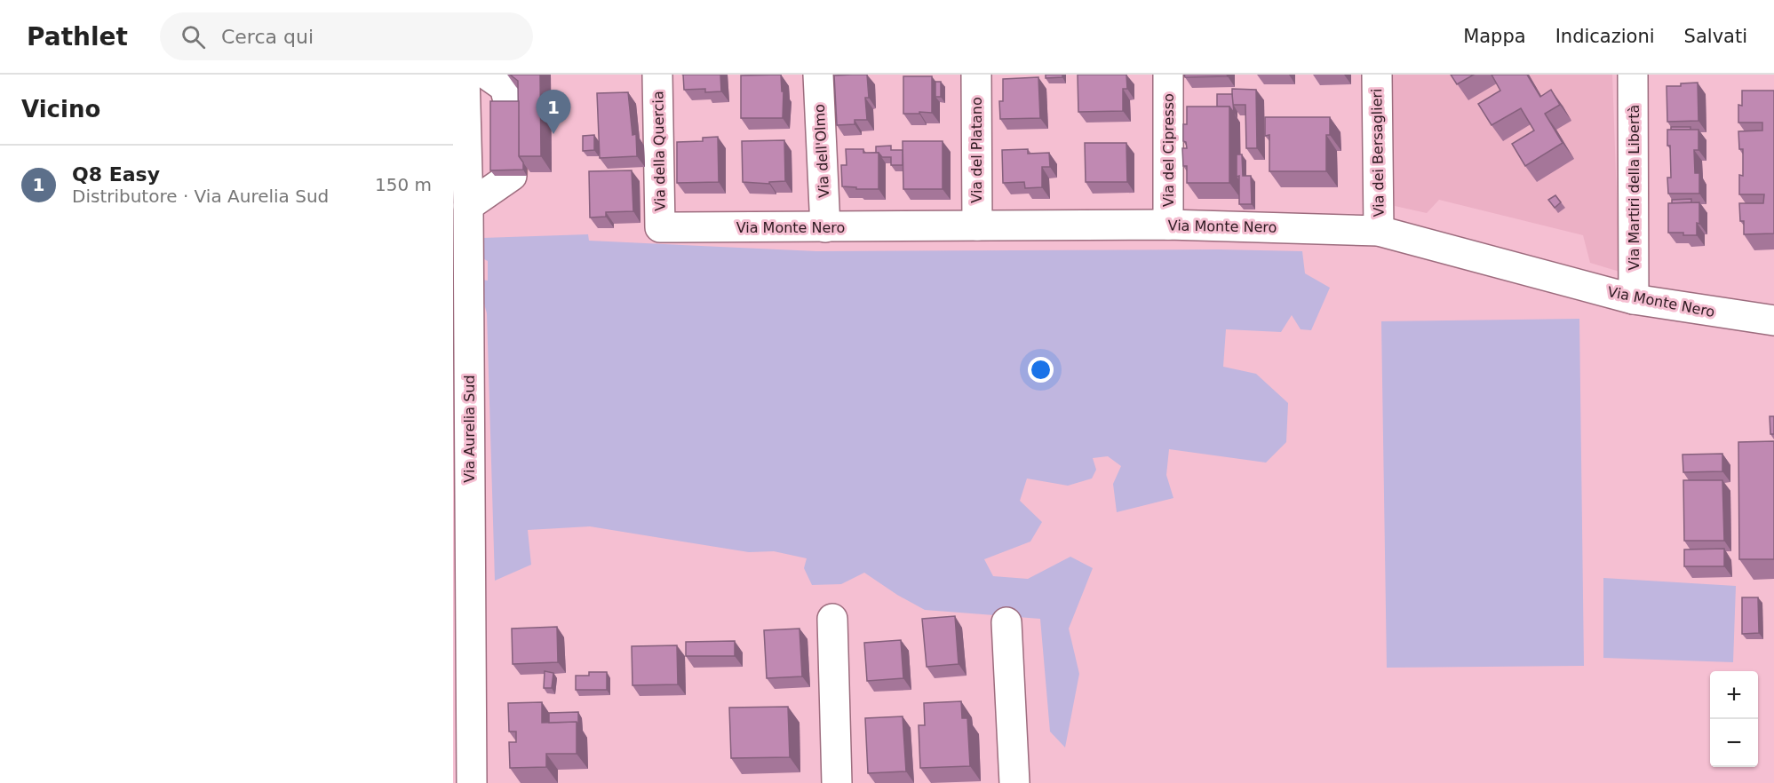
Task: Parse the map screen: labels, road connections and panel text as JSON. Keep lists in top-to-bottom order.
{
  "streets": {
    "street": [
      "Via del Platano",
      "Via del Cipresso",
      "Via della Quercia",
      "Via dell'Olmo",
      "Via dei Bersaglieri",
      "Via Martiri della Libertà",
      "Via Monte Nero",
      "Via Aurelia Sud"
    ]
  },
  "crossings": [
    ["Via del Platano", "Via Monte Nero"],
    ["Via del Cipresso", "Via Monte Nero"],
    ["Via della Quercia", "Via Monte Nero"],
    ["Via dell'Olmo", "Via Monte Nero"],
    ["Via dei Bersaglieri", "Via Monte Nero"],
    ["Via Martiri della Libertà", "Via Monte Nero"]
  ],
  "page": {
    "header": "Pathlet",
    "search": "Cerca qui",
    "nav": ["Mappa", "Indicazioni", "Salvati"],
    "heading": "Vicino",
    "pins": "1",
    "list": [
      {
        "mark": "1",
        "name": "Q8 Easy",
        "note": "Distributore · Via Aurelia Sud",
        "value": "150 m"
      }
    ],
    "map_buttons": ["+", "−"]
  }
}
